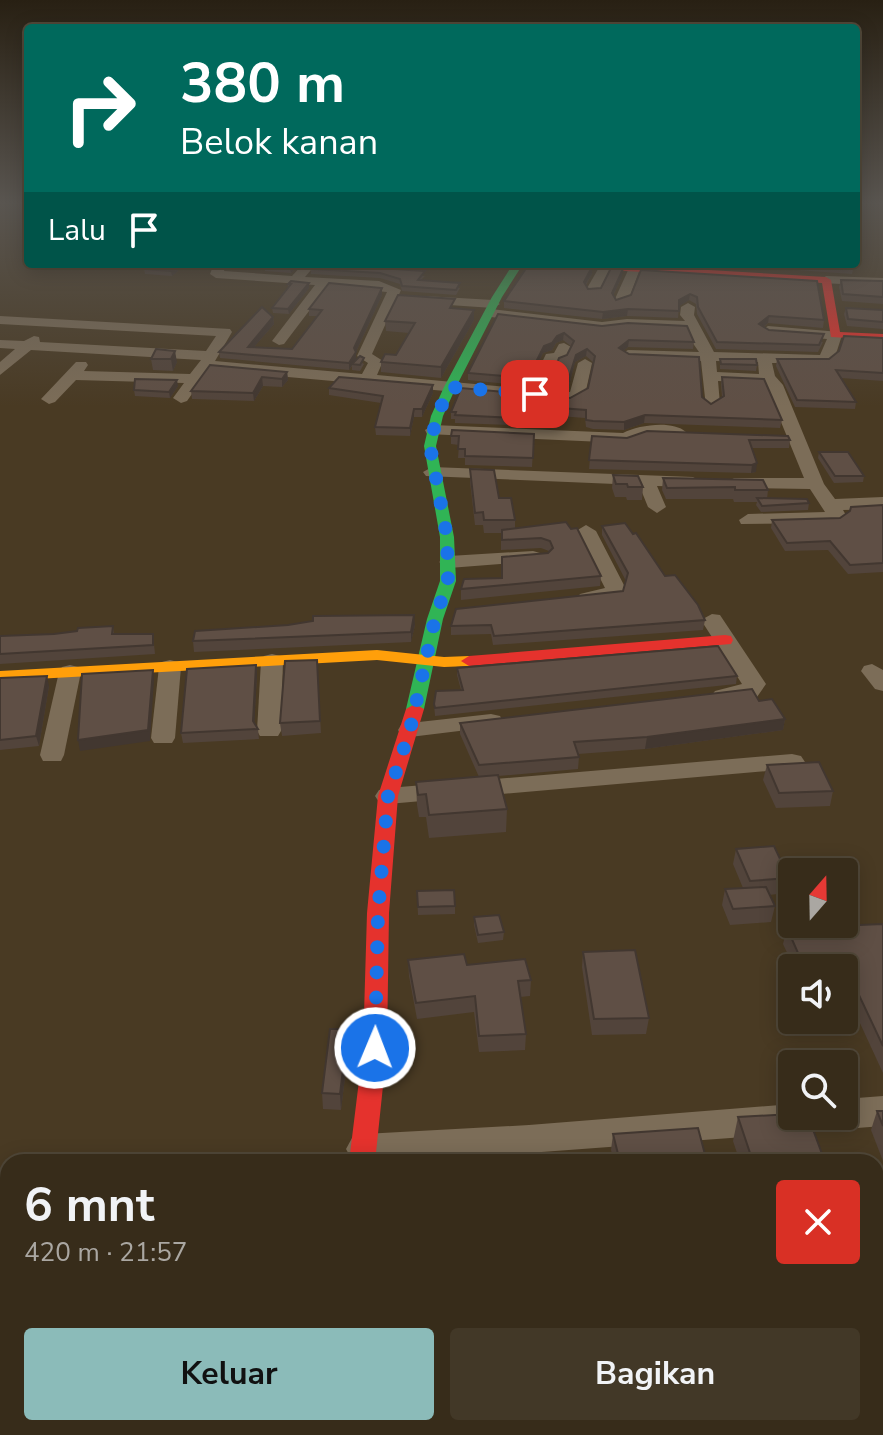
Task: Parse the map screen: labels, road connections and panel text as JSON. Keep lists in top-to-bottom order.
{
  "north": "top",
  "page": {
    "turn": ["380 m", "Belok kanan"],
    "then": "Lalu",
    "heading": ["6 mnt", "420 m · 21:57"],
    "buttons": ["Keluar", "Bagikan"]
  }
}
